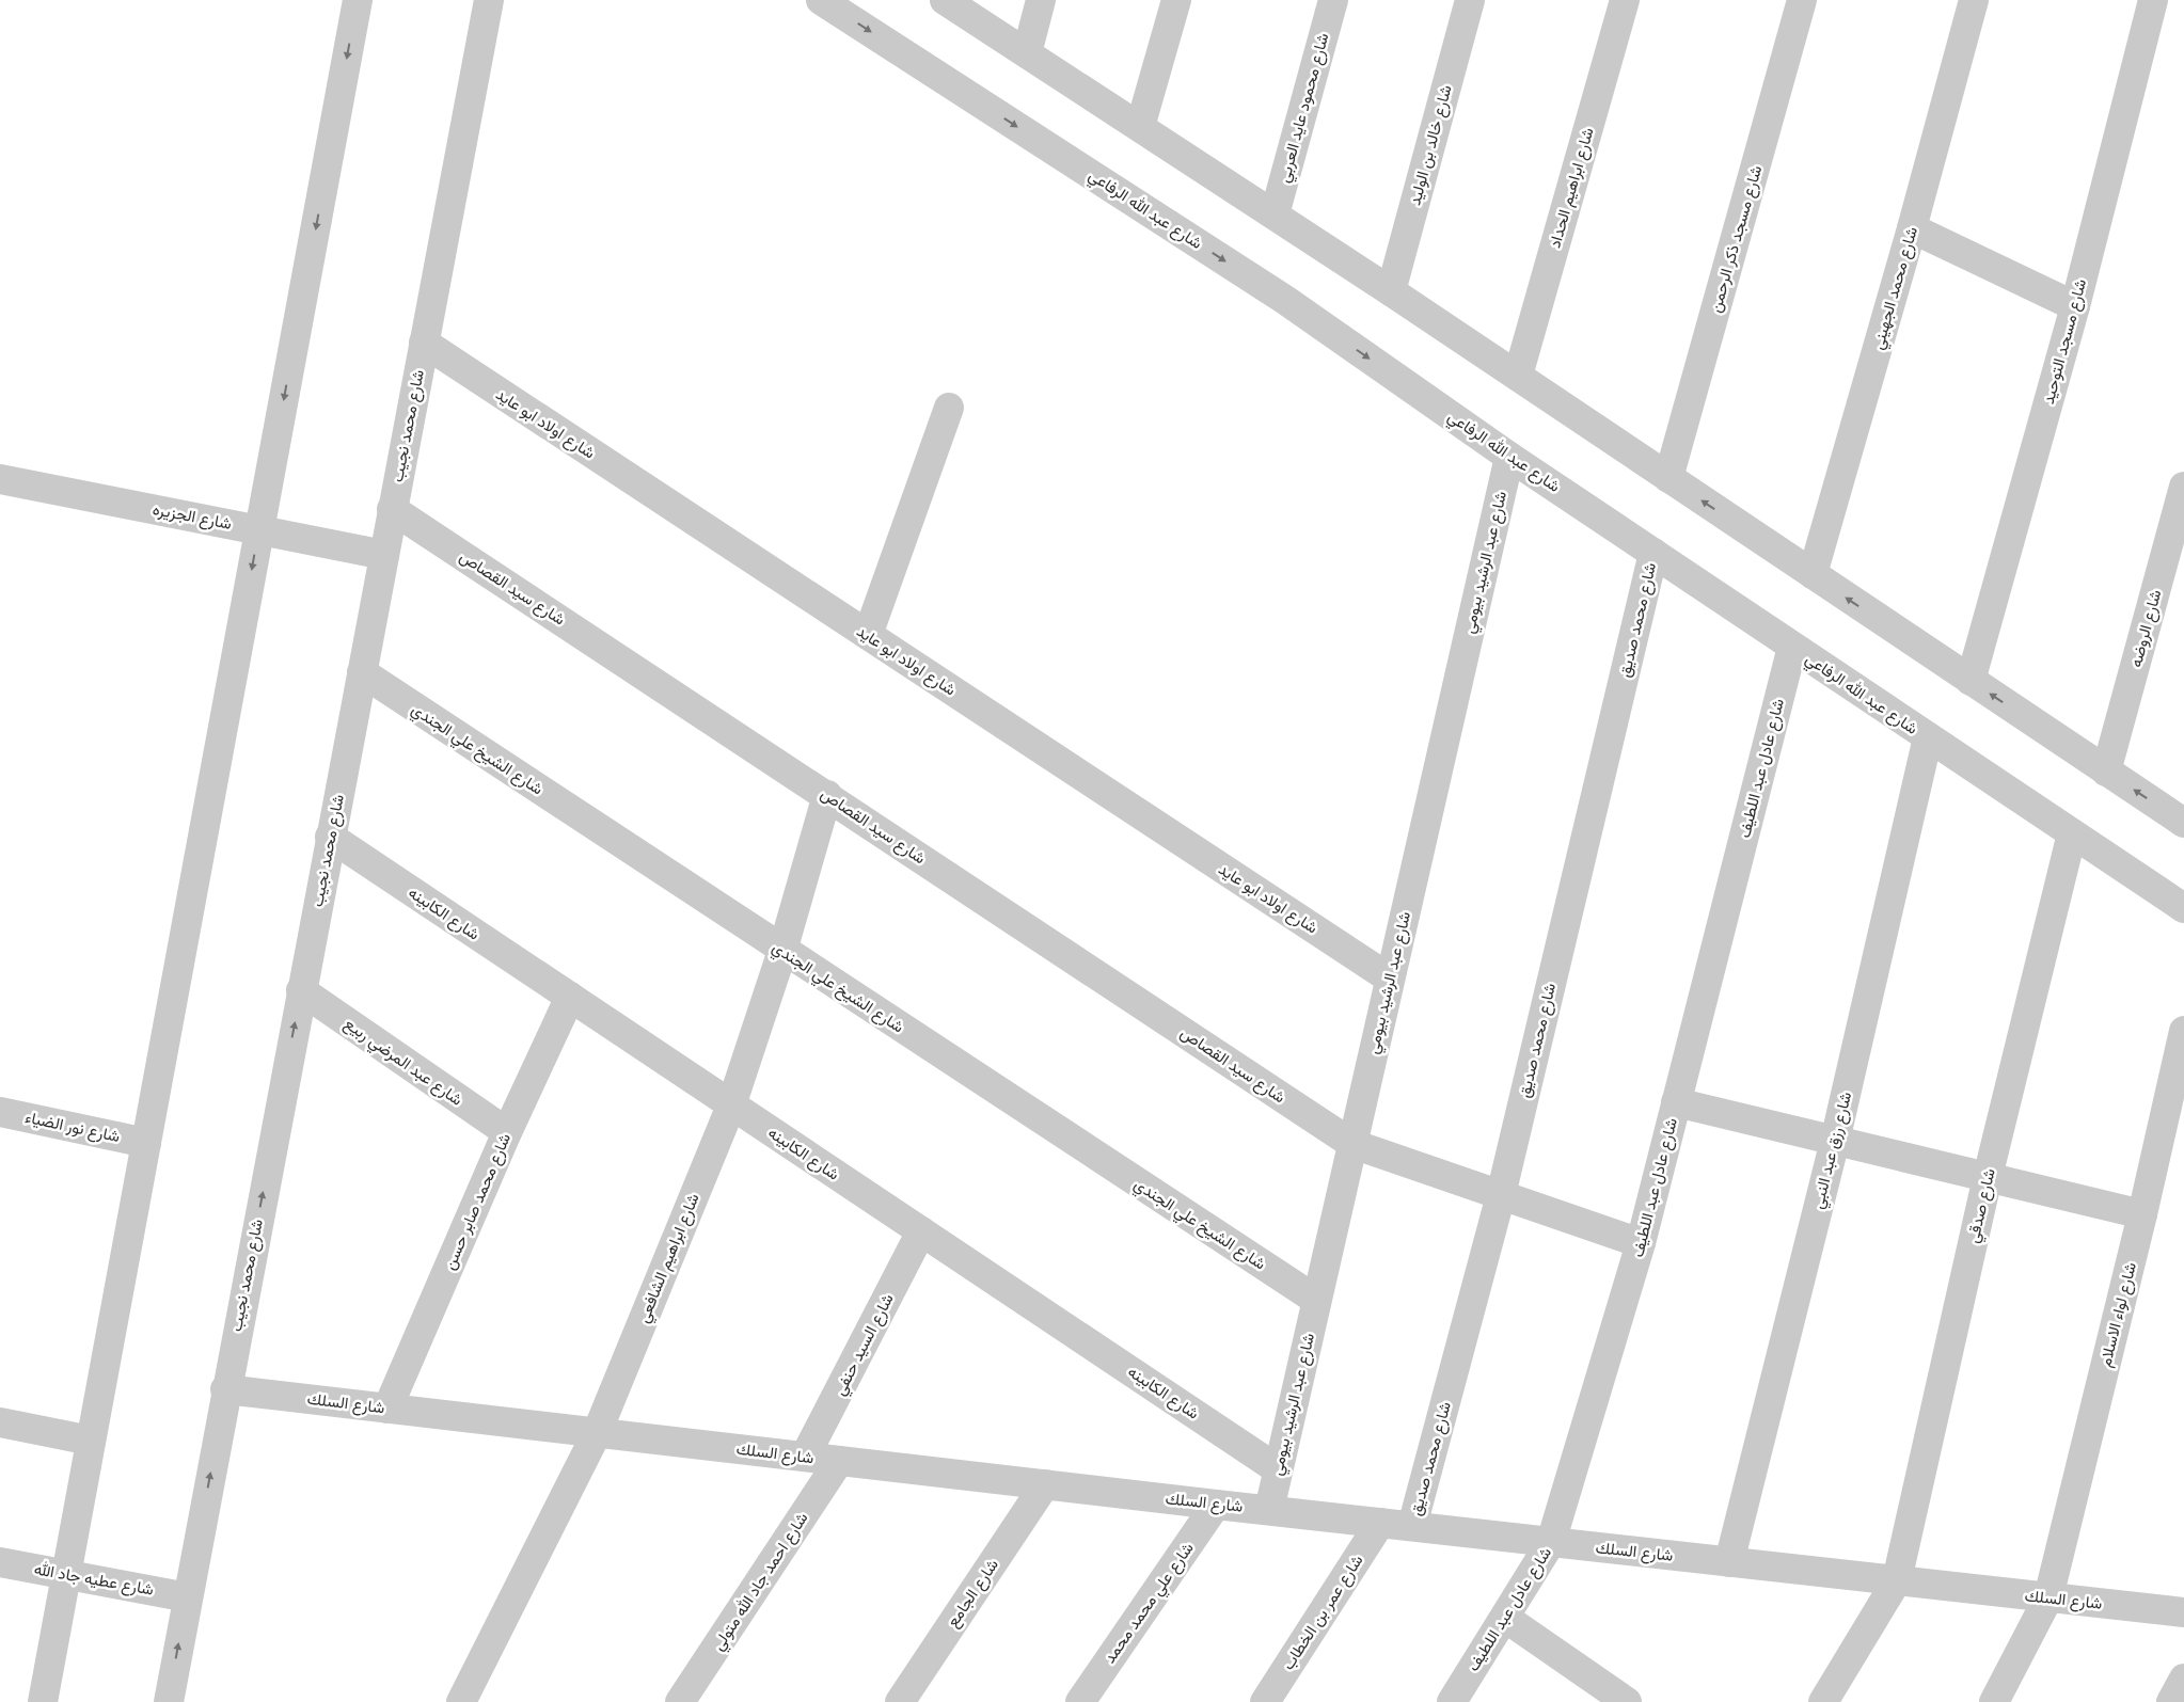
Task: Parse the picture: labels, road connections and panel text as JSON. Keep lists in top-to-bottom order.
{
  "streets": {
    "street": [
      "شارع محمود عايد العربي",
      "شارع خالد بن الوليد",
      "شارع ابراهيم الحداد",
      "شارع عبد الله الرفاعي",
      "شارع مسجد ذكر الرحمن",
      "شارع محمد الجهيني",
      "شارع مسجد التوحيد",
      "شارع اولاد ابو عايد",
      "شارع محمد نجيب",
      "شارع الجزيره",
      "شارع عبد الرشيد بيومي",
      "شارع سيد القصاص",
      "شارع محمد صديق",
      "شارع الروضه",
      "شارع الشيخ علي الجندي",
      "شارع عادل عبد اللطيف",
      "شارع الكابينه",
      "شارع عبد المرضي ربيع",
      "شارع نور الضياء",
      "شارع رزق عبد النبي",
      "شارع محمد صابر حسن",
      "شارع صدقي",
      "شارع ابراهيم الشافعي",
      "شارع لواء الاسلام",
      "شارع السيد حنفي",
      "شارع السلك",
      "شارع عطيه جاد الله",
      "شارع احمد جاد الله متولي",
      "شارع الجامع",
      "شارع علي محمد محمد",
      "شارع عمر بن الخطاب"
    ]
  },
  "crossings": [
    ["شارع عبد الله الرفاعي", "شارع عبد الرشيد بيومي"],
    ["شارع عبد الله الرفاعي", "شارع محمد صديق"],
    ["شارع عبد الله الرفاعي", "شارع عادل عبد اللطيف"],
    ["شارع عبد الله الرفاعي", "شارع رزق عبد النبي"],
    ["شارع عبد الله الرفاعي", "شارع صدقي"],
    ["شارع اولاد ابو عايد", "شارع محمد نجيب"],
    ["شارع اولاد ابو عايد", "شارع عبد الرشيد بيومي"],
    ["شارع محمد نجيب", "شارع الجزيره"],
    ["شارع محمد نجيب", "شارع سيد القصاص"],
    ["شارع محمد نجيب", "شارع الشيخ علي الجندي"],
    ["شارع محمد نجيب", "شارع الكابينه"],
    ["شارع محمد نجيب", "شارع عبد المرضي ربيع"],
    ["شارع محمد نجيب", "شارع السلك"],
    ["شارع محمد نجيب", "شارع عطيه جاد الله"],
    ["شارع عبد الرشيد بيومي", "شارع سيد القصاص"],
    ["شارع عبد الرشيد بيومي", "شارع الشيخ علي الجندي"],
    ["شارع عبد الرشيد بيومي", "شارع الكابينه"],
    ["شارع عبد الرشيد بيومي", "شارع السلك"],
    ["شارع سيد القصاص", "شارع محمد صديق"],
    ["شارع سيد القصاص", "شارع عادل عبد اللطيف"],
    ["شارع سيد القصاص", "شارع ابراهيم الشافعي"],
    ["شارع محمد صديق", "شارع السلك"],
    ["شارع الشيخ علي الجندي", "شارع ابراهيم الشافعي"],
    ["شارع عادل عبد اللطيف", "شارع السلك"],
    ["شارع الكابينه", "شارع محمد صابر حسن"],
    ["شارع الكابينه", "شارع ابراهيم الشافعي"],
    ["شارع الكابينه", "شارع السيد حنفي"],
    ["شارع عبد المرضي ربيع", "شارع محمد صابر حسن"],
    ["شارع رزق عبد النبي", "شارع السلك"],
    ["شارع محمد صابر حسن", "شارع السلك"],
    ["شارع صدقي", "شارع السلك"],
    ["شارع ابراهيم الشافعي", "شارع السلك"],
    ["شارع لواء الاسلام", "شارع السلك"],
    ["شارع السيد حنفي", "شارع السلك"],
    ["شارع السلك", "شارع احمد جاد الله متولي"],
    ["شارع السلك", "شارع الجامع"],
    ["شارع السلك", "شارع علي محمد محمد"],
    ["شارع السلك", "شارع عمر بن الخطاب"]
  ]
}
